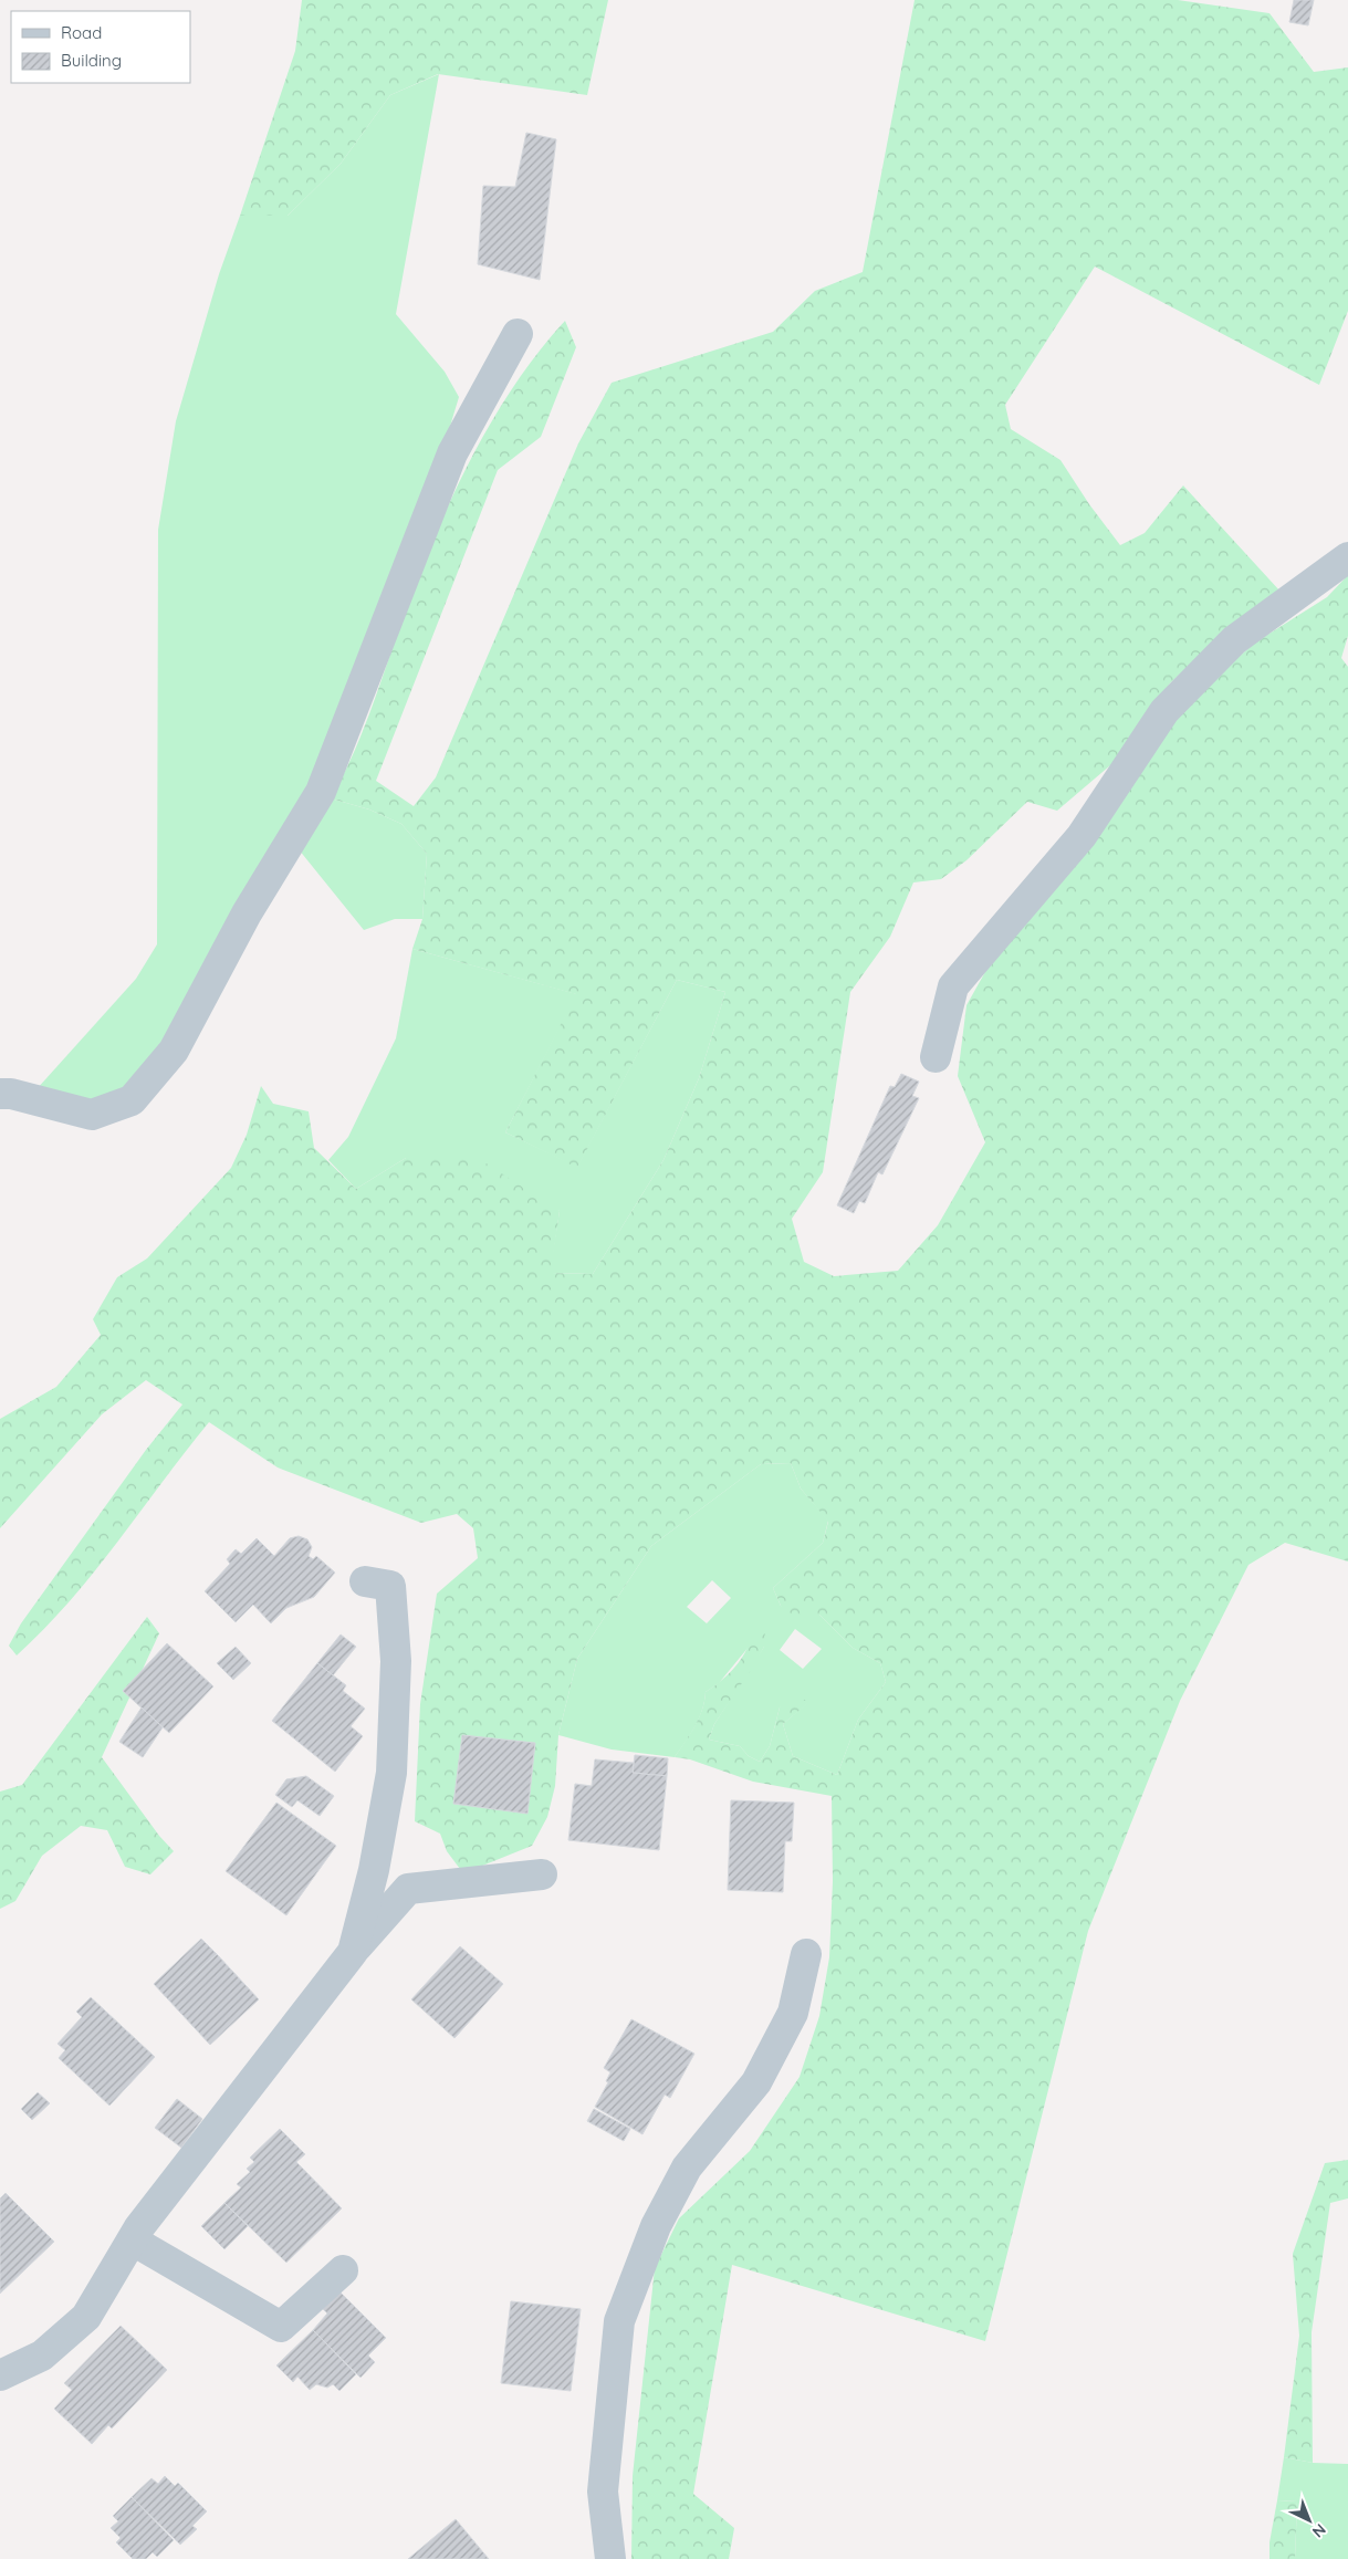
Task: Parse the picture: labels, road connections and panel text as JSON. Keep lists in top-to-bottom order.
{
  "legend": ["Road", "Building"],
  "north": "bottom right"
}
